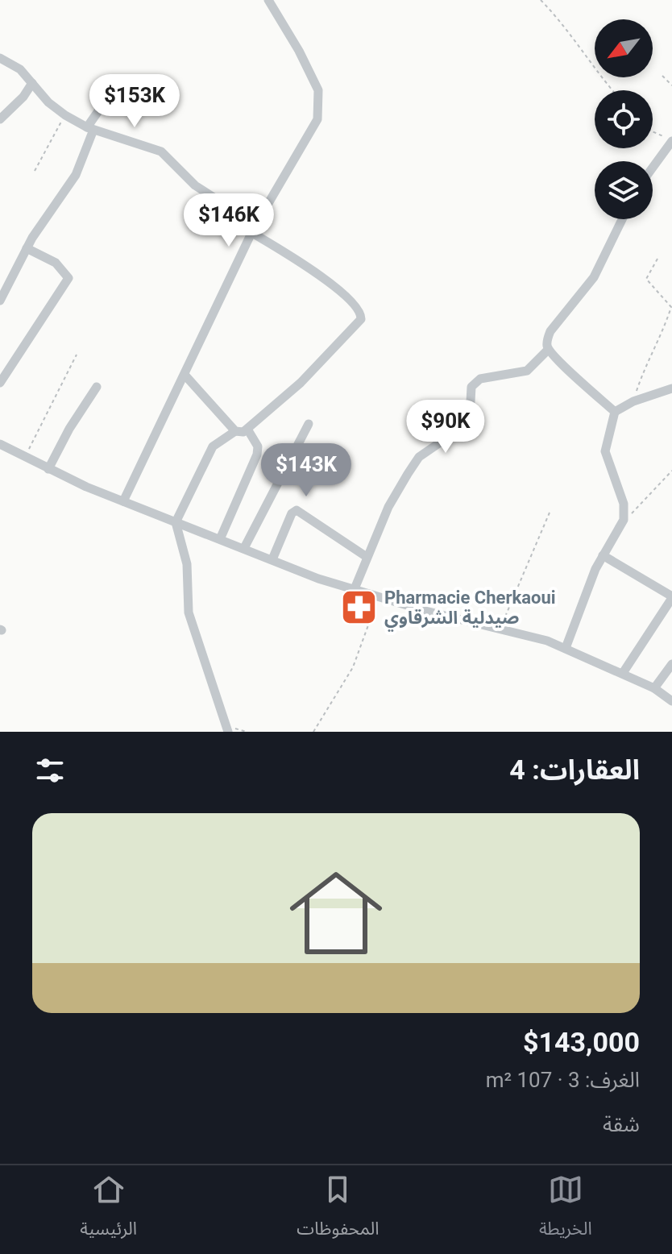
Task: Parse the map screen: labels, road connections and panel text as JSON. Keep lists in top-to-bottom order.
{
  "places": {
    "pharmacy": ["Pharmacie Cherkaoui صيدلية الشرقاوي"]
  },
  "north": "bottom left",
  "page": {
    "price": [
      "$153K",
      "$146K",
      "$90K",
      "$143K"
    ],
    "heading": "العقارات: 4",
    "list": [
      {
        "name": "$143,000",
        "note": "الغرف: 3 · 107 m² · شقة"
      }
    ],
    "tabs": ["الخريطة", "المحفوظات", "الرئيسية"]
  }
}
